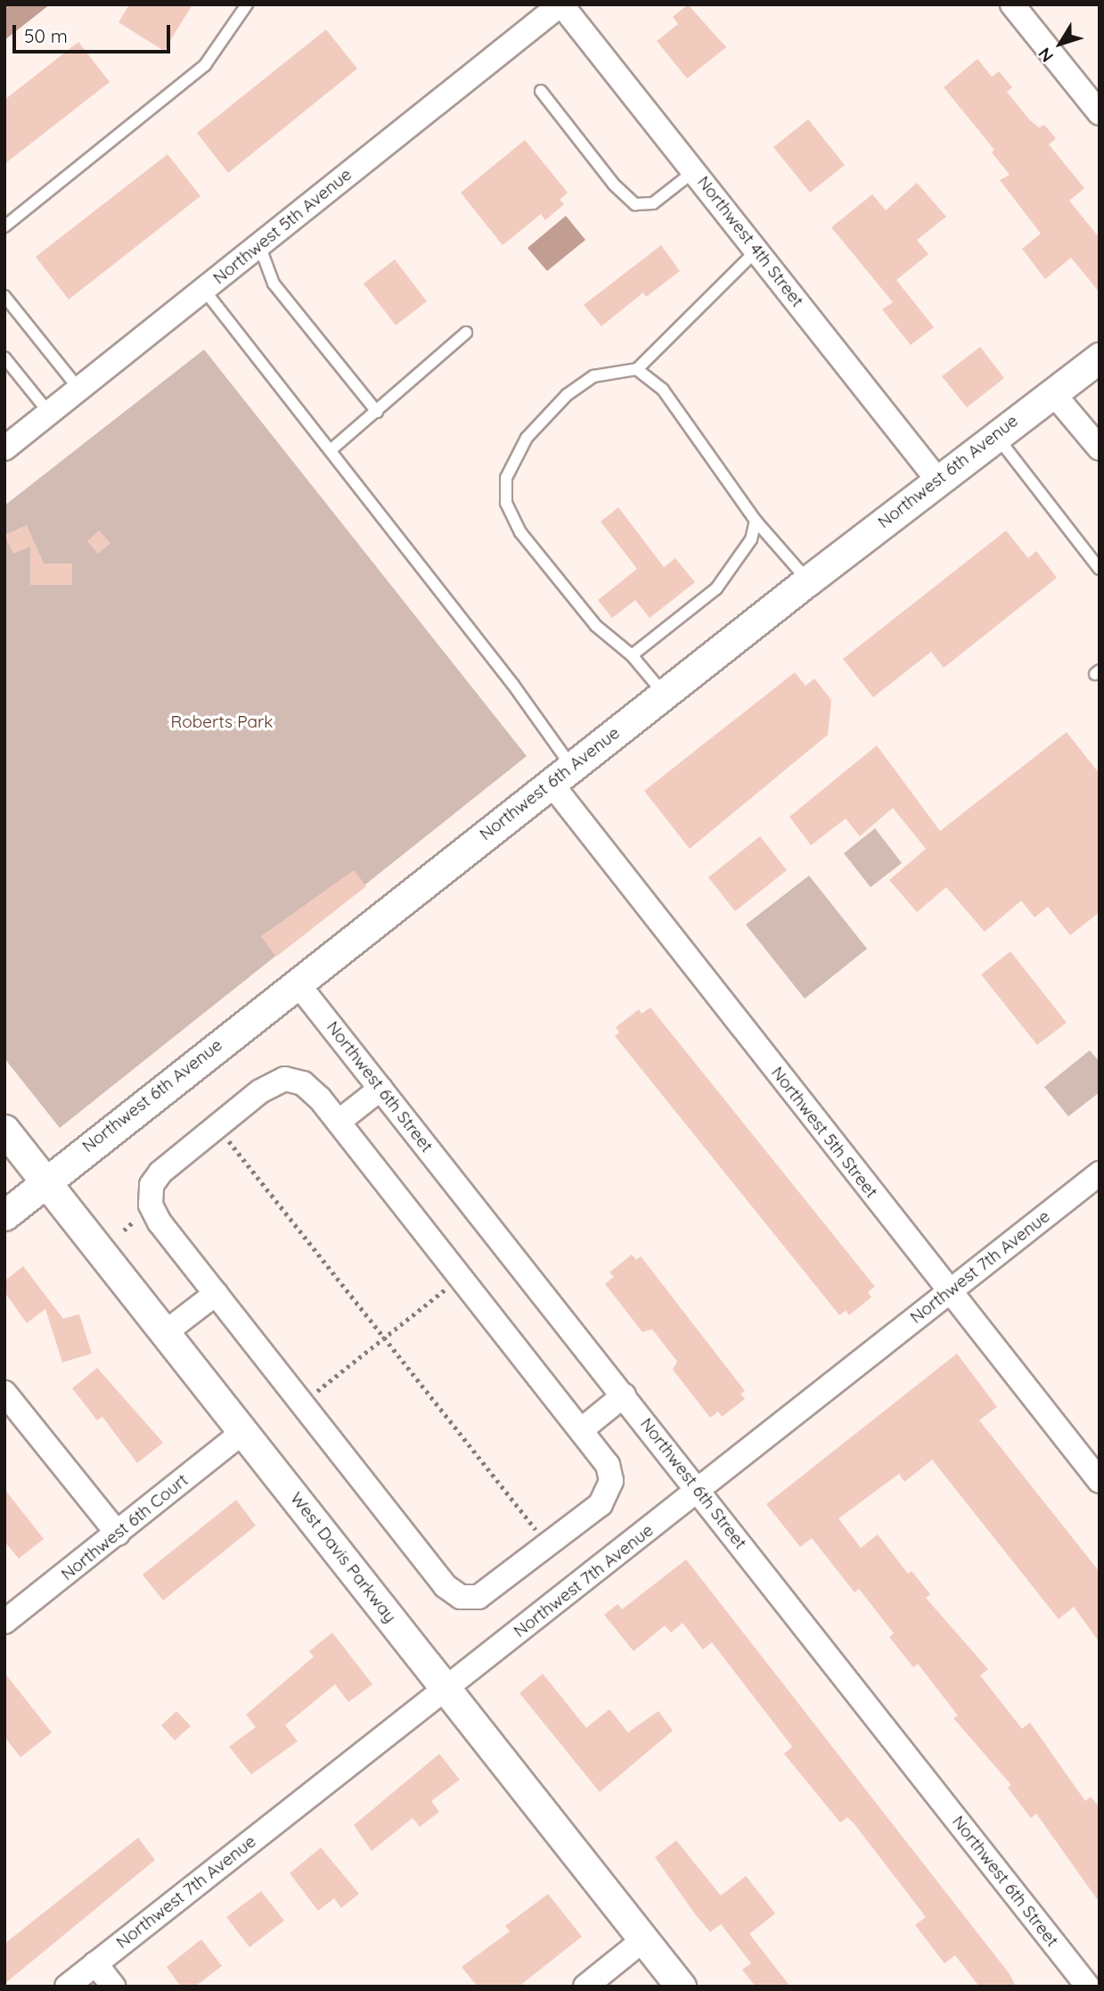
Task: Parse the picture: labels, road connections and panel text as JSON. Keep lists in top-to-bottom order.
{
  "streets": {
    "street": [
      "Northwest 5th Avenue",
      "Northwest 4th Street",
      "Northwest 6th Avenue",
      "Northwest 6th Street",
      "Northwest 5th Street",
      "Northwest 7th Avenue",
      "Northwest 6th Court",
      "West Davis Parkway"
    ]
  },
  "crossings": [
    ["Northwest 5th Avenue", "Northwest 4th Street"],
    ["Northwest 4th Street", "Northwest 6th Avenue"],
    ["Northwest 6th Avenue", "Northwest 6th Street"],
    ["Northwest 6th Avenue", "Northwest 5th Street"],
    ["Northwest 6th Avenue", "West Davis Parkway"],
    ["Northwest 6th Street", "Northwest 7th Avenue"],
    ["Northwest 5th Street", "Northwest 7th Avenue"],
    ["Northwest 7th Avenue", "West Davis Parkway"],
    ["Northwest 6th Court", "West Davis Parkway"]
  ],
  "parks": ["Roberts Park"],
  "scale_bar": "50 m",
  "north": "bottom left"
}
